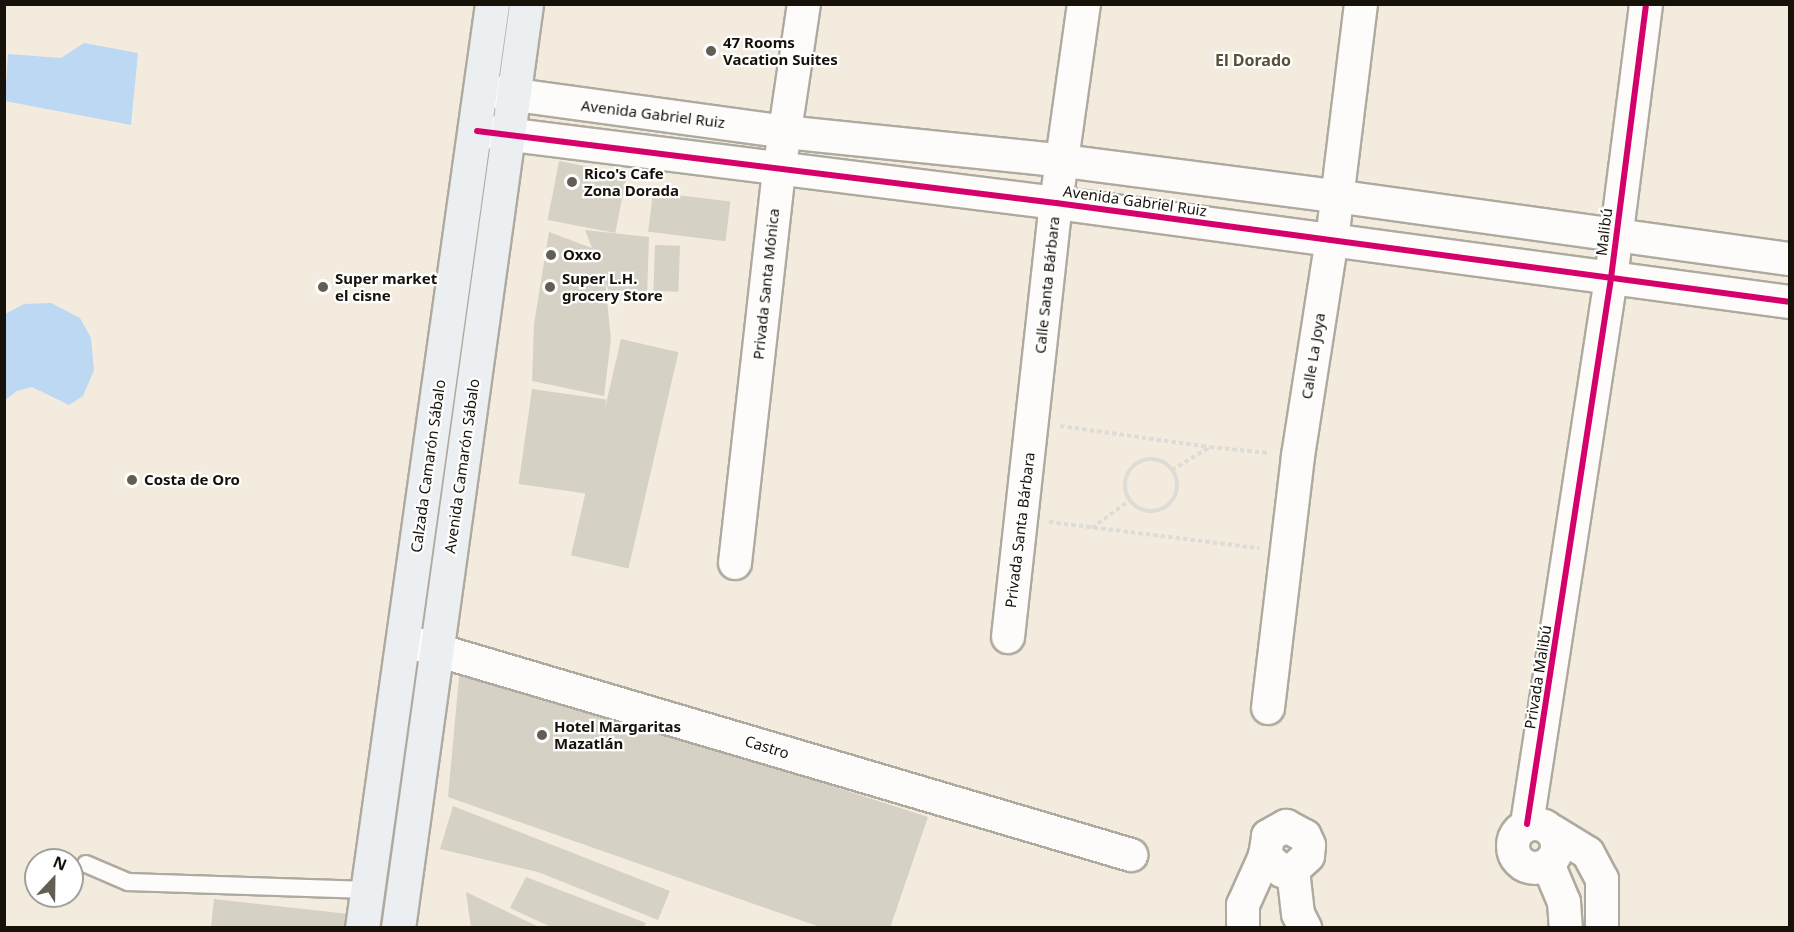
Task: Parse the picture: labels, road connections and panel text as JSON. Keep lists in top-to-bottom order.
{
  "streets": {
    "main road": ["Calzada Camarón Sábalo", "Avenida Camarón Sábalo"],
    "street": [
      "Avenida Gabriel Ruiz",
      "Malibú",
      "Privada Santa Mónica",
      "Calle Santa Bárbara",
      "Calle La Joya",
      "Privada Santa Bárbara",
      "Privada Malibú",
      "Castro"
    ]
  },
  "crossings": [
    ["Avenida Gabriel Ruiz", "Malibú"],
    ["Avenida Gabriel Ruiz", "Privada Santa Mónica"],
    ["Avenida Gabriel Ruiz", "Calle Santa Bárbara"],
    ["Avenida Gabriel Ruiz", "Calle La Joya"],
    ["Avenida Gabriel Ruiz", "Calzada Camarón Sábalo"],
    ["Avenida Gabriel Ruiz", "Avenida Camarón Sábalo"],
    ["Malibú", "Privada Malibú"],
    ["Calle Santa Bárbara", "Privada Santa Bárbara"],
    ["Calzada Camarón Sábalo", "Avenida Camarón Sábalo"],
    ["Calzada Camarón Sábalo", "Castro"],
    ["Avenida Camarón Sábalo", "Castro"]
  ],
  "districts": ["El Dorado"],
  "places": [
    "47 Rooms Vacation Suites",
    "Rico's Cafe Zona Dorada",
    "Oxxo",
    "Super market el cisne",
    "Super L.H. grocery Store",
    "Costa de Oro",
    "Hotel Margaritas Mazatlán"
  ],
  "north": "top"
}
